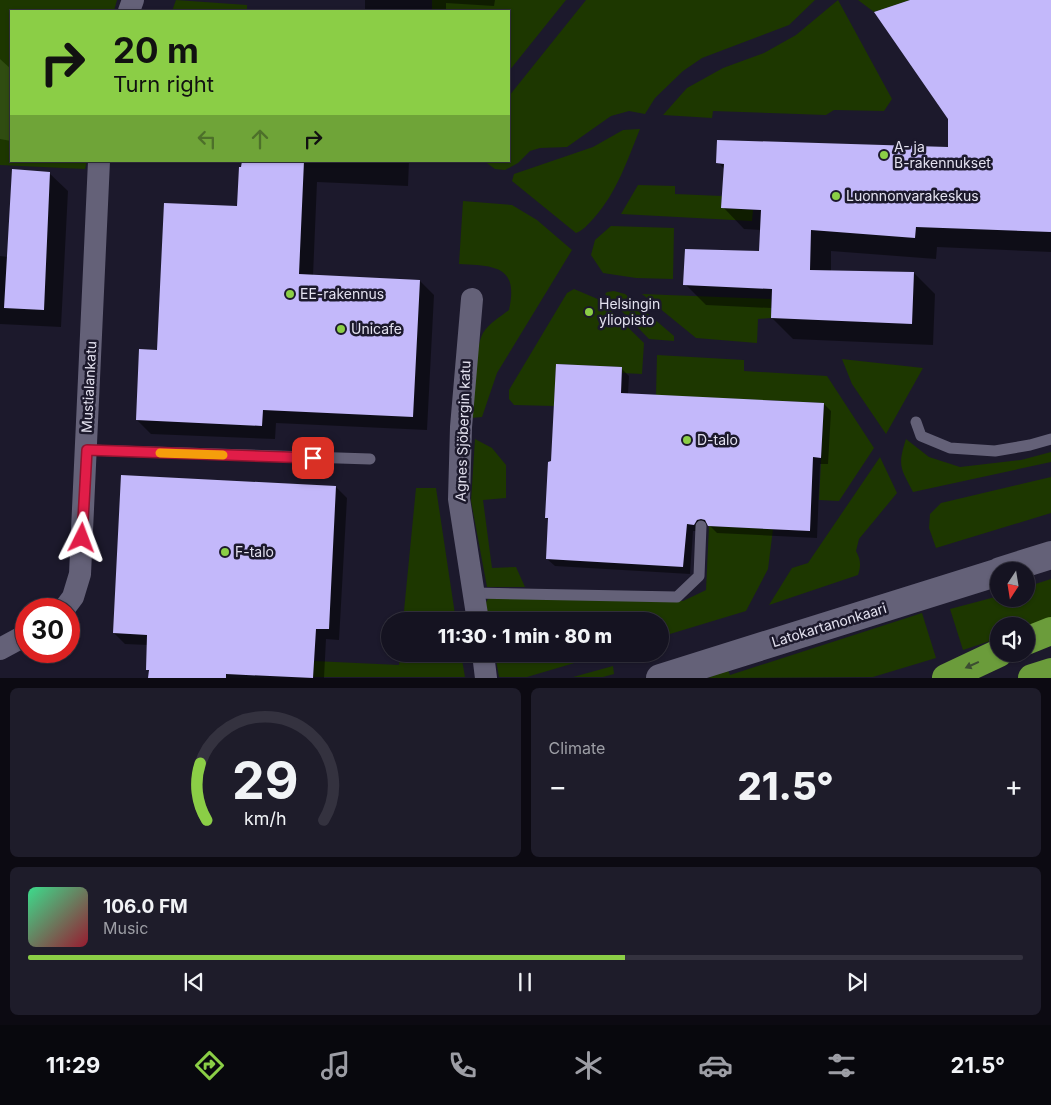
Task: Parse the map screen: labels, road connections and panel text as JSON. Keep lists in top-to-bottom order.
{
  "streets": {
    "street": ["Mustialankatu", "Agnes Sjöbergin katu", "Latokartanonkaari"]
  },
  "places": [
    "A- ja B-rakennukset",
    "Luonnonvarakeskus",
    "EE-rakennus",
    "Helsingin yliopisto",
    "Unicafe",
    "D-talo",
    "F-talo"
  ],
  "north": "bottom",
  "page": {
    "turn": ["20 m", "Turn right"],
    "limit": "30",
    "trip": "11:30 · 1 min · 80 m",
    "tile": "Climate",
    "heat": ["−", "21.5°", "+"],
    "song": ["106.0 FM", "Music"],
    "tabs": ["11:29", "21.5°"],
    "gauge": ["29", "km/h"]
  }
}
